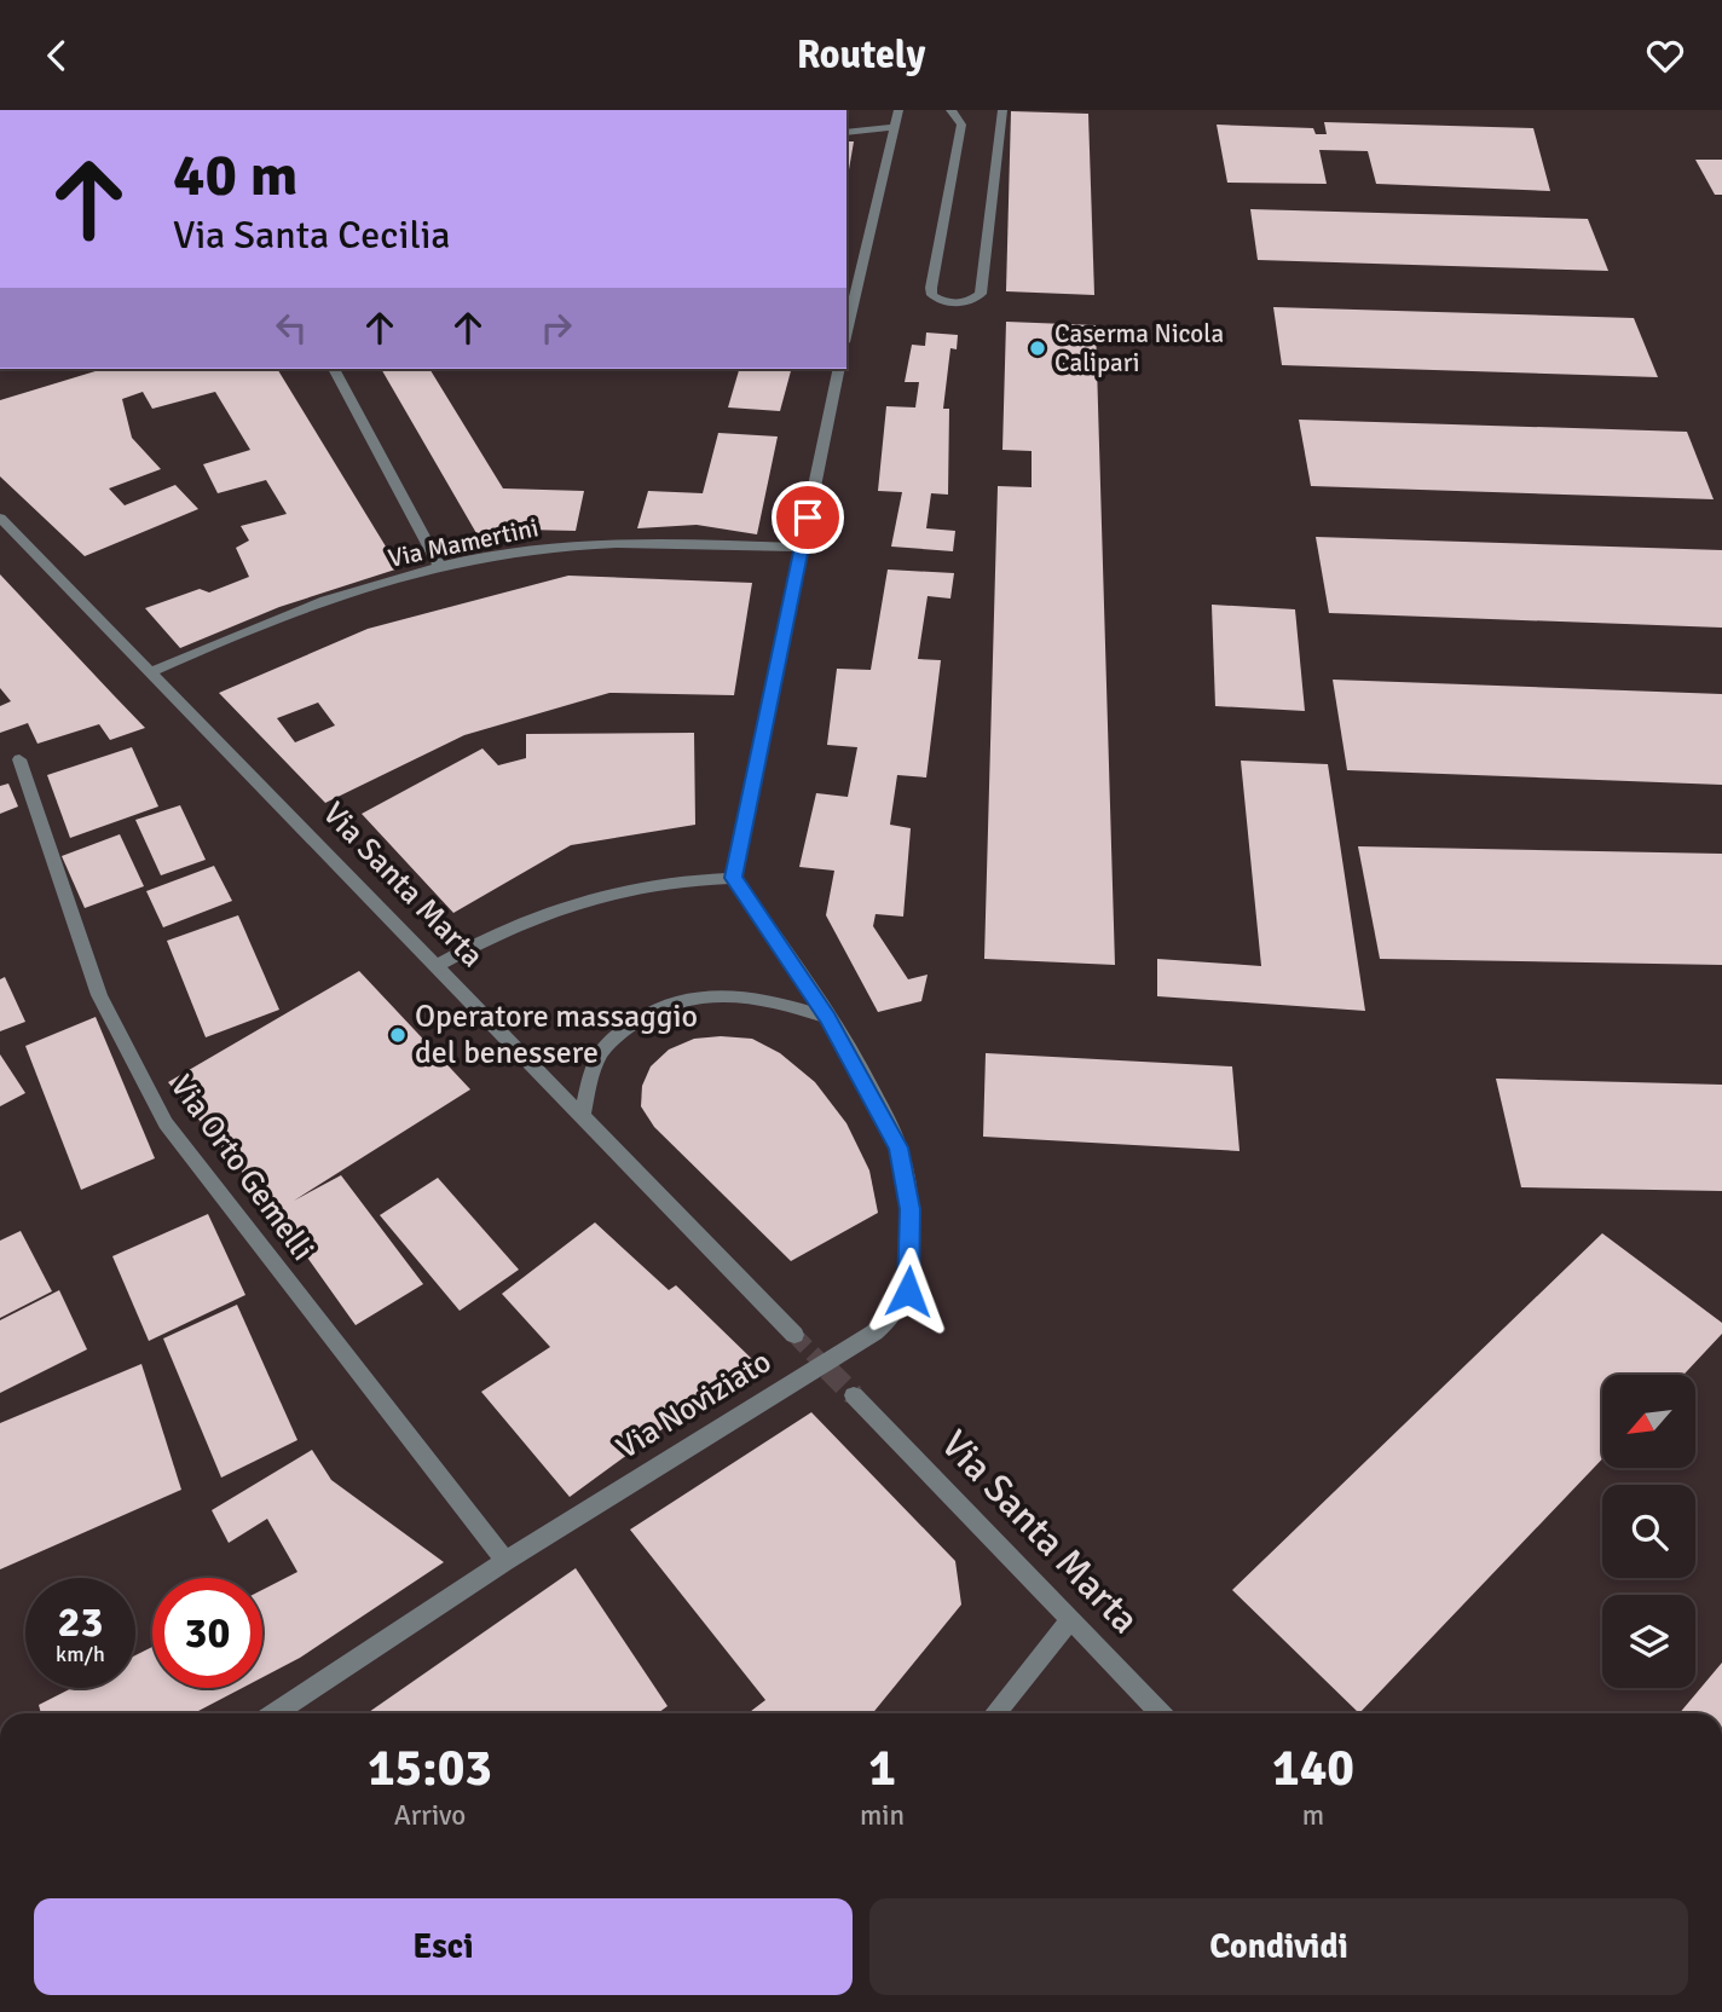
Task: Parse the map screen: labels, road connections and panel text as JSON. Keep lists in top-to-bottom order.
{
  "streets": {
    "street": [
      "Via Mamertini",
      "Via Santa Marta",
      "Via Orto Gemelli",
      "Via Noviziato"
    ]
  },
  "crossings": [
    ["Via Mamertini", "Via Santa Marta"],
    ["Via Orto Gemelli", "Via Noviziato"]
  ],
  "places": ["Caserma Nicola Calipari", "Operatore massaggio del benessere"],
  "north": "bottom left",
  "page": {
    "header": "Routely",
    "turn": ["40 m", "Via Santa Cecilia"],
    "speed": "23 km/h",
    "limit": "30",
    "eta": [
      "15:03",
      "Arrivo",
      "1",
      "min",
      "140",
      "m"
    ],
    "buttons": ["Esci", "Condividi"]
  }
}
